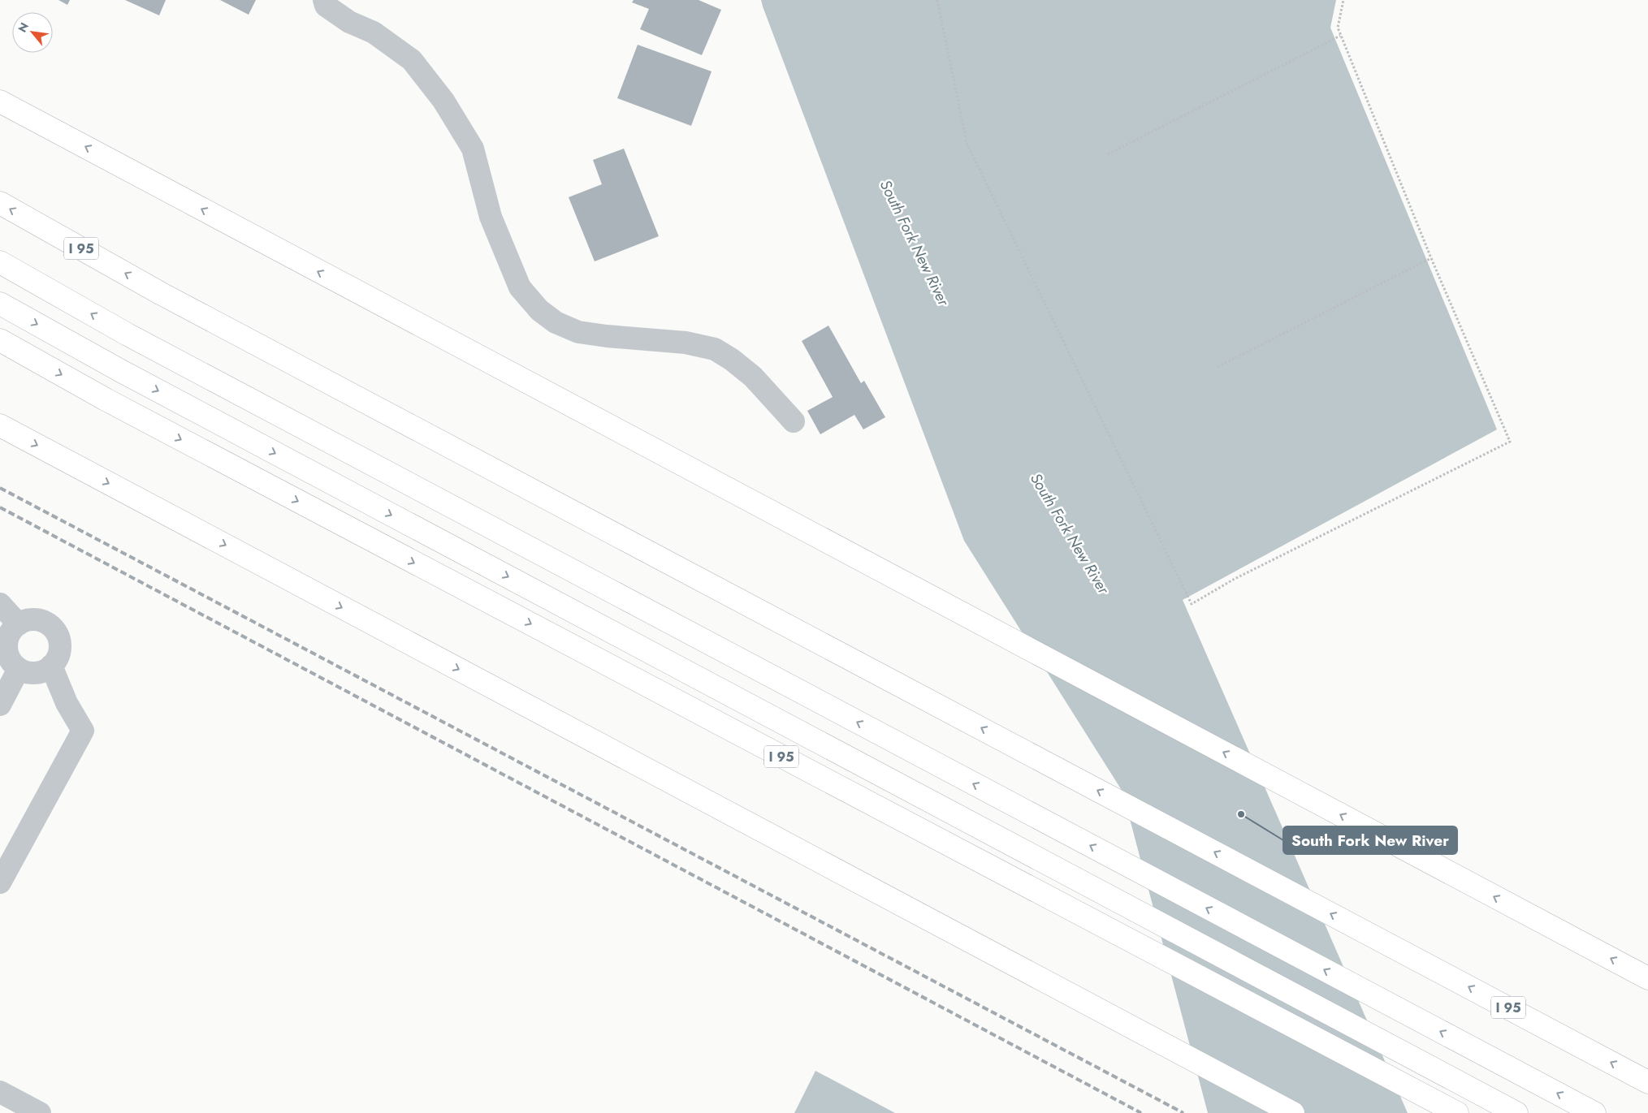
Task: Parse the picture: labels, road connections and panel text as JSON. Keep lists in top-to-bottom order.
{
  "streets": {
    "highway": ["I 95"]
  },
  "water": ["South Fork New River"],
  "places": ["South Fork New River"],
  "north": "top left"
}
